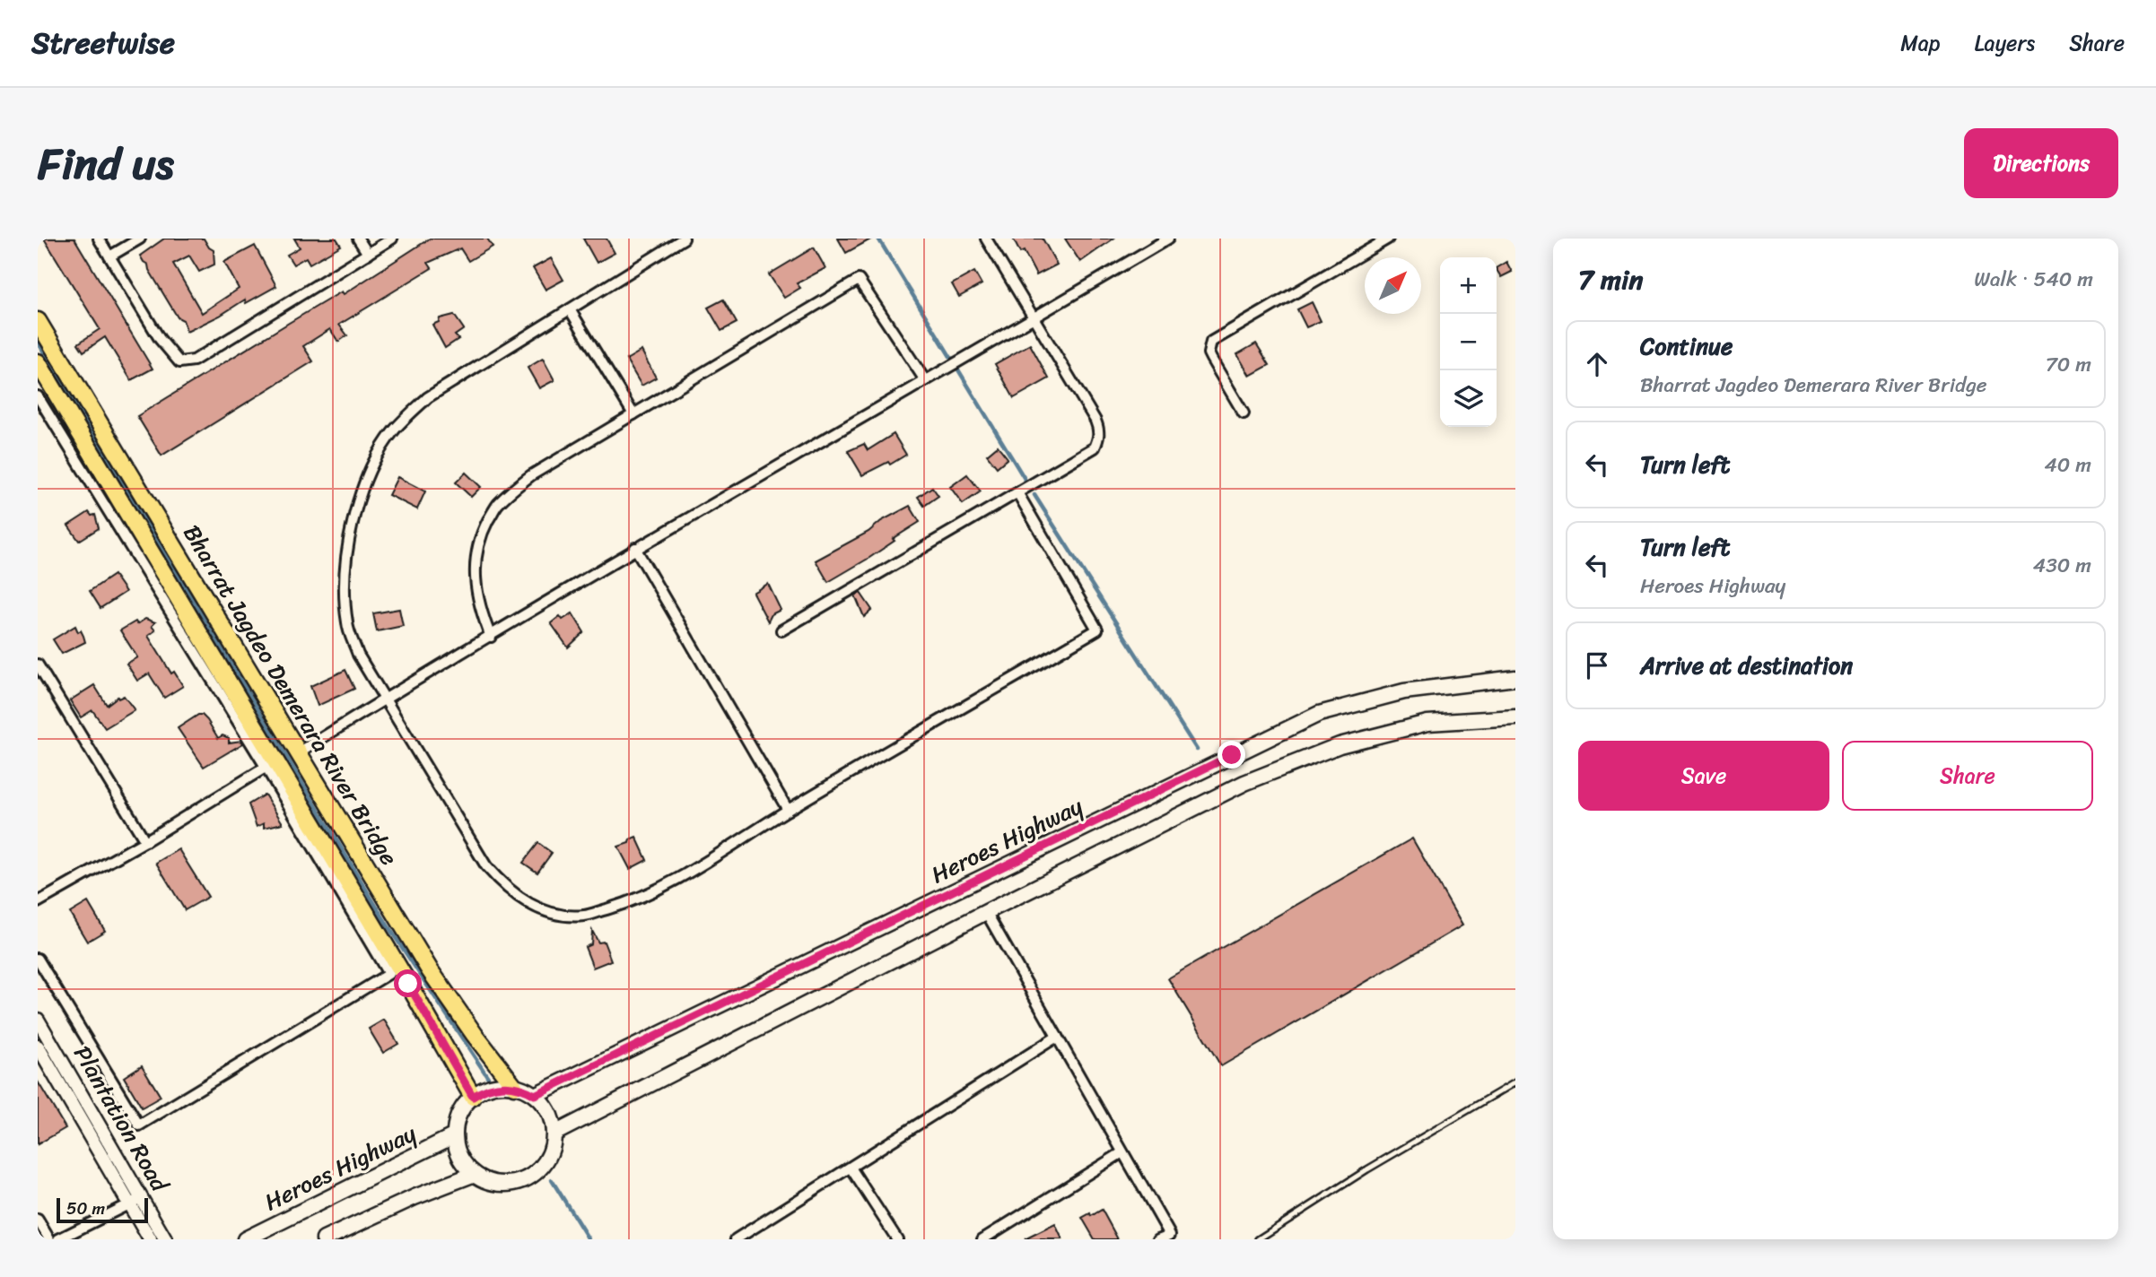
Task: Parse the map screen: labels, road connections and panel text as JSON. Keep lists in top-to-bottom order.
{
  "streets": {
    "main road": ["Bharrat Jagdeo Demerara River Bridge", "Heroes Highway"],
    "street": ["Plantation Road"]
  },
  "crossings": [
    ["Bharrat Jagdeo Demerara River Bridge", "Heroes Highway"]
  ],
  "scale_bar": "50 m",
  "north": "top right",
  "page": {
    "header": "Streetwise",
    "nav": ["Map", "Layers", "Share"],
    "title": "Find us",
    "buttons": [
      "Directions",
      ["Save", "Share"]
    ],
    "heading": ["7 min", "Walk · 540 m"],
    "map_buttons": ["+", "−"],
    "list": [
      ["Continue", "Bharrat Jagdeo Demerara River Bridge", "70 m"],
      ["Turn left", "40 m"],
      ["Turn left", "Heroes Highway", "430 m"],
      "Arrive at destination"
    ],
    "scale": "50 m"
  }
}
